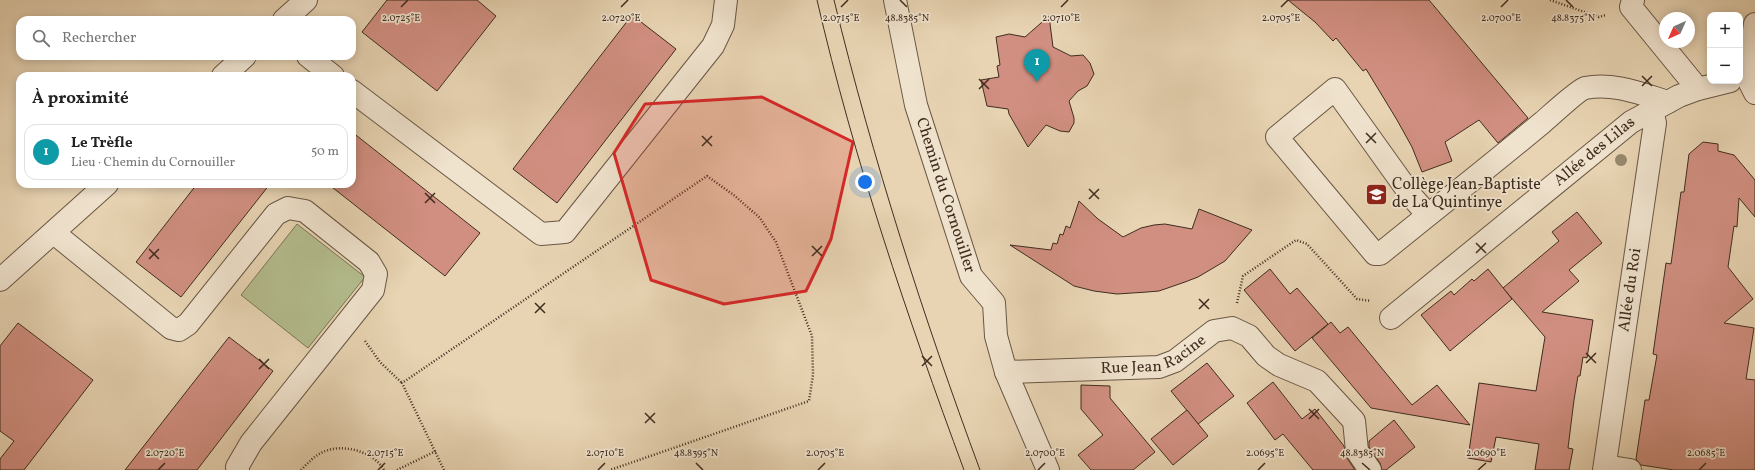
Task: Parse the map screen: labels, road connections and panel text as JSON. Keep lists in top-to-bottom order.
{
  "streets": {
    "street": [
      "Allée des Lilas",
      "Chemin du Cornouiller",
      "Allée du Roi",
      "Rue Jean Racine"
    ]
  },
  "crossings": [
    ["Allée des Lilas", "Allée du Roi"],
    ["Chemin du Cornouiller", "Rue Jean Racine"]
  ],
  "places": {
    "school or university": ["Collège Jean-Baptiste de La Quintinye"]
  },
  "north": "bottom left",
  "page": {
    "map_buttons": ["+", "−"],
    "search": "Rechercher",
    "pins": "1",
    "heading": "À proximité",
    "list": [
      {
        "mark": "1",
        "name": "Le Trèfle",
        "note": "Lieu · Chemin du Cornouiller",
        "value": "50 m"
      }
    ]
  },
  "coordinates": [
    "2.0725°E",
    "2.0720°E",
    "2.0715°E",
    "48.8385°N",
    "2.0705°E",
    "48.8375°N",
    "2.0710°E",
    "2.0700°E",
    "48.8395°N",
    "2.0695°E",
    "2.0690°E",
    "2.0685°E"
  ]
}
